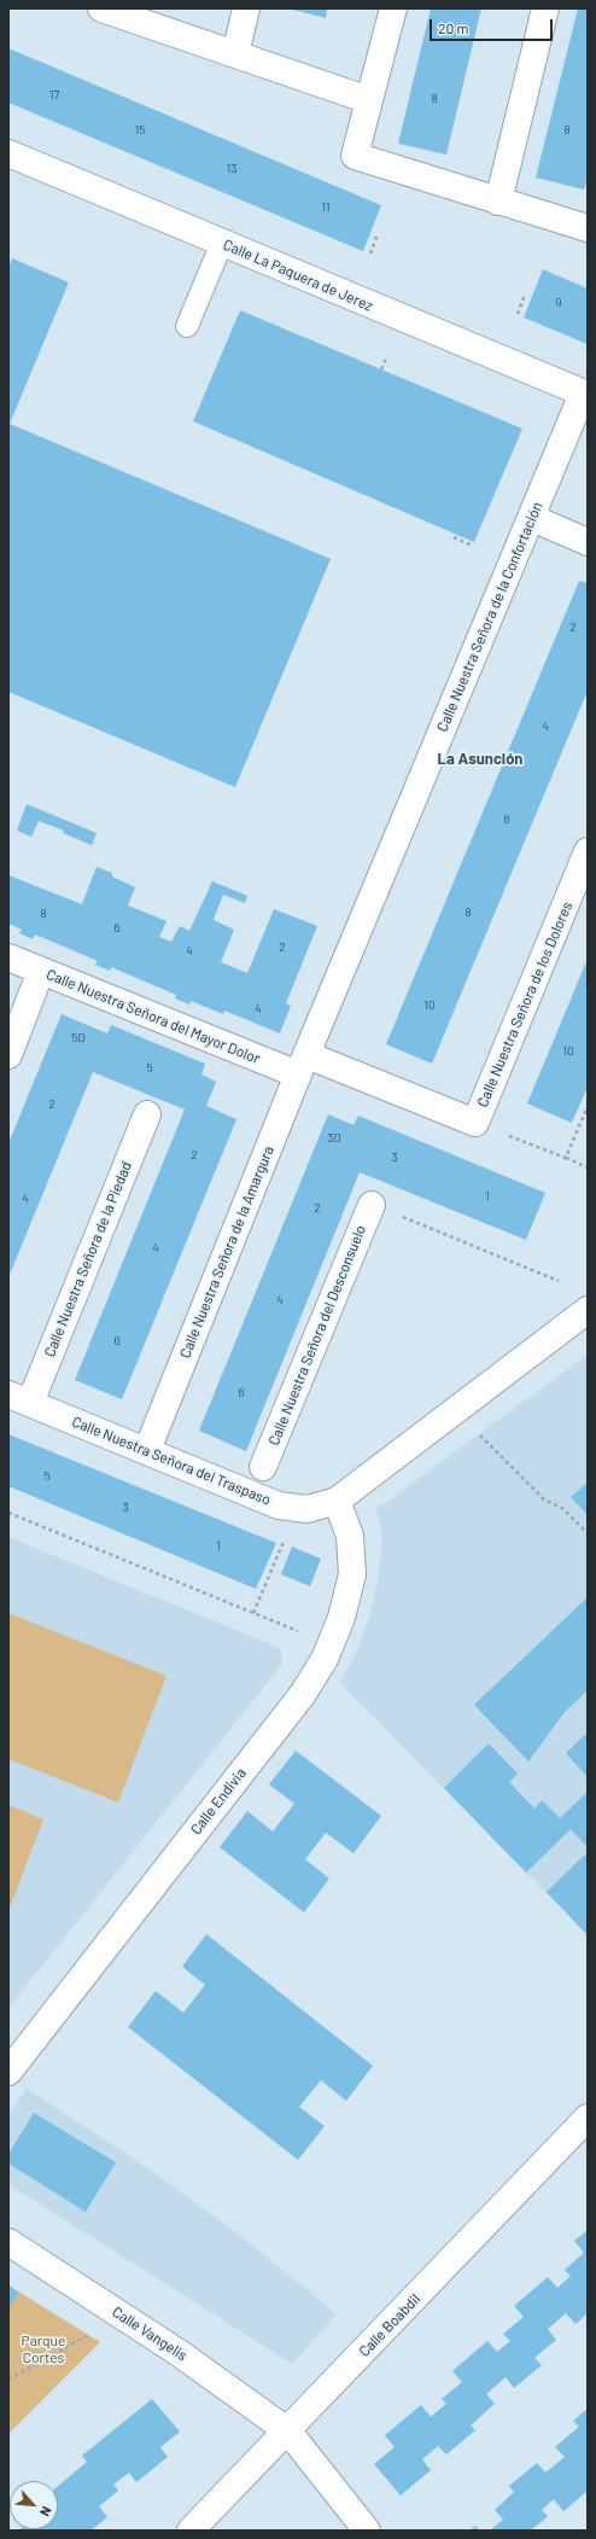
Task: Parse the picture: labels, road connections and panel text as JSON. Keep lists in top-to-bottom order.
{
  "streets": {
    "street": [
      "Calle La Paquera de Jerez",
      "Calle Nuestra Señora de la Confortación",
      "Calle Nuestra Señora de los Dolores",
      "Calle Nuestra Señora del Mayor Dolor",
      "Calle Nuestra Señora de la Amargura",
      "Calle Nuestra Señora de la Piedad",
      "Calle Nuestra Señora del Desconsuelo",
      "Calle Nuestra Señora del Traspaso",
      "Calle Endivia",
      "Calle Boabdil",
      "Calle Vangelis"
    ]
  },
  "crossings": [
    ["Calle La Paquera de Jerez", "Calle Nuestra Señora de la Confortación"],
    ["Calle Nuestra Señora de la Confortación", "Calle Nuestra Señora de los Dolores"],
    ["Calle Nuestra Señora de la Confortación", "Calle Nuestra Señora del Mayor Dolor"],
    ["Calle Nuestra Señora de la Confortación", "Calle Nuestra Señora de la Amargura"],
    ["Calle Nuestra Señora de los Dolores", "Calle Nuestra Señora del Mayor Dolor"],
    ["Calle Nuestra Señora de los Dolores", "Calle Nuestra Señora de la Amargura"],
    ["Calle Nuestra Señora del Mayor Dolor", "Calle Nuestra Señora de la Amargura"],
    ["Calle Nuestra Señora de la Amargura", "Calle Nuestra Señora del Traspaso"],
    ["Calle Nuestra Señora de la Piedad", "Calle Nuestra Señora del Traspaso"],
    ["Calle Nuestra Señora del Traspaso", "Calle Endivia"],
    ["Calle Boabdil", "Calle Vangelis"]
  ],
  "districts": ["La Asunción"],
  "parks": ["Parque Cortes"],
  "house_numbers": [
    "17",
    "8",
    "15",
    "8",
    "13",
    "11",
    "9",
    "2",
    "4",
    "6",
    "8",
    "8",
    "6",
    "2",
    "4",
    "10",
    "4",
    "5D",
    "10",
    "5",
    "2",
    "3D",
    "2",
    "3",
    "1",
    "4",
    "2",
    "4",
    "4",
    "6",
    "6",
    "5",
    "3",
    "1"
  ],
  "scale_bar": "20 m",
  "north": "bottom right"
}
